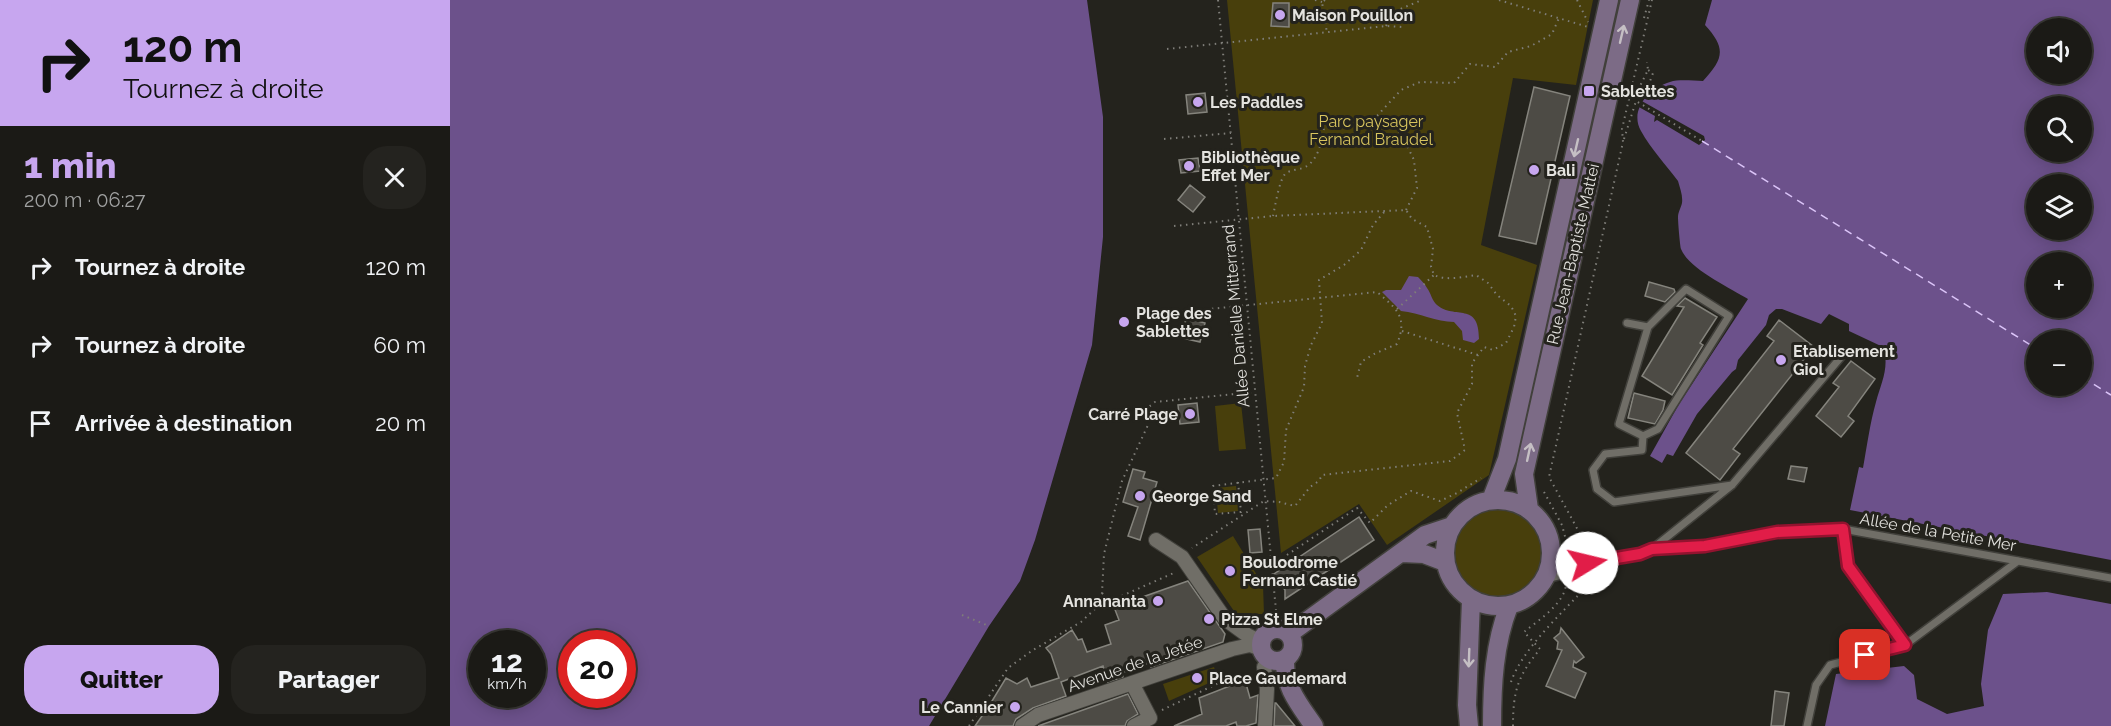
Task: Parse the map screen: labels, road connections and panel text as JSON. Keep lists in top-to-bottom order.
{
  "streets": {
    "main road": ["Rue Jean-Baptiste Mattei"],
    "street": ["Avenue de la Jetée"],
    "lane": ["Allée de la Petite Mer"],
    "path": ["Allée Danielle Mitterrand"]
  },
  "parks": ["Parc paysager Fernand Braudel"],
  "places": {
    "other": [
      "Maison Pouillon",
      "Les Paddles",
      "Bibliothèque Effet Mer",
      "Bali",
      "Plage des Sablettes",
      "Etablisement Giol",
      "Carré Plage",
      "George Sand",
      "Boulodrome Fernand Castié",
      "Annananta",
      "Pizza St Elme",
      "Place Gaudemard",
      "Le Cannier"
    ],
    "transit": ["Sablettes"]
  },
  "page": {
    "turn": ["120 m", "Tournez à droite"],
    "map_buttons": ["+", "−"],
    "heading": ["1 min", "200 m · 06:27"],
    "list": [
      {
        "name": "Tournez à droite",
        "value": "120 m"
      },
      {
        "name": "Tournez à droite",
        "value": "60 m"
      },
      {
        "name": "Arrivée à destination",
        "value": "20 m"
      }
    ],
    "speed": "12 km/h",
    "limit": "20",
    "buttons": ["Quitter", "Partager"]
  }
}
